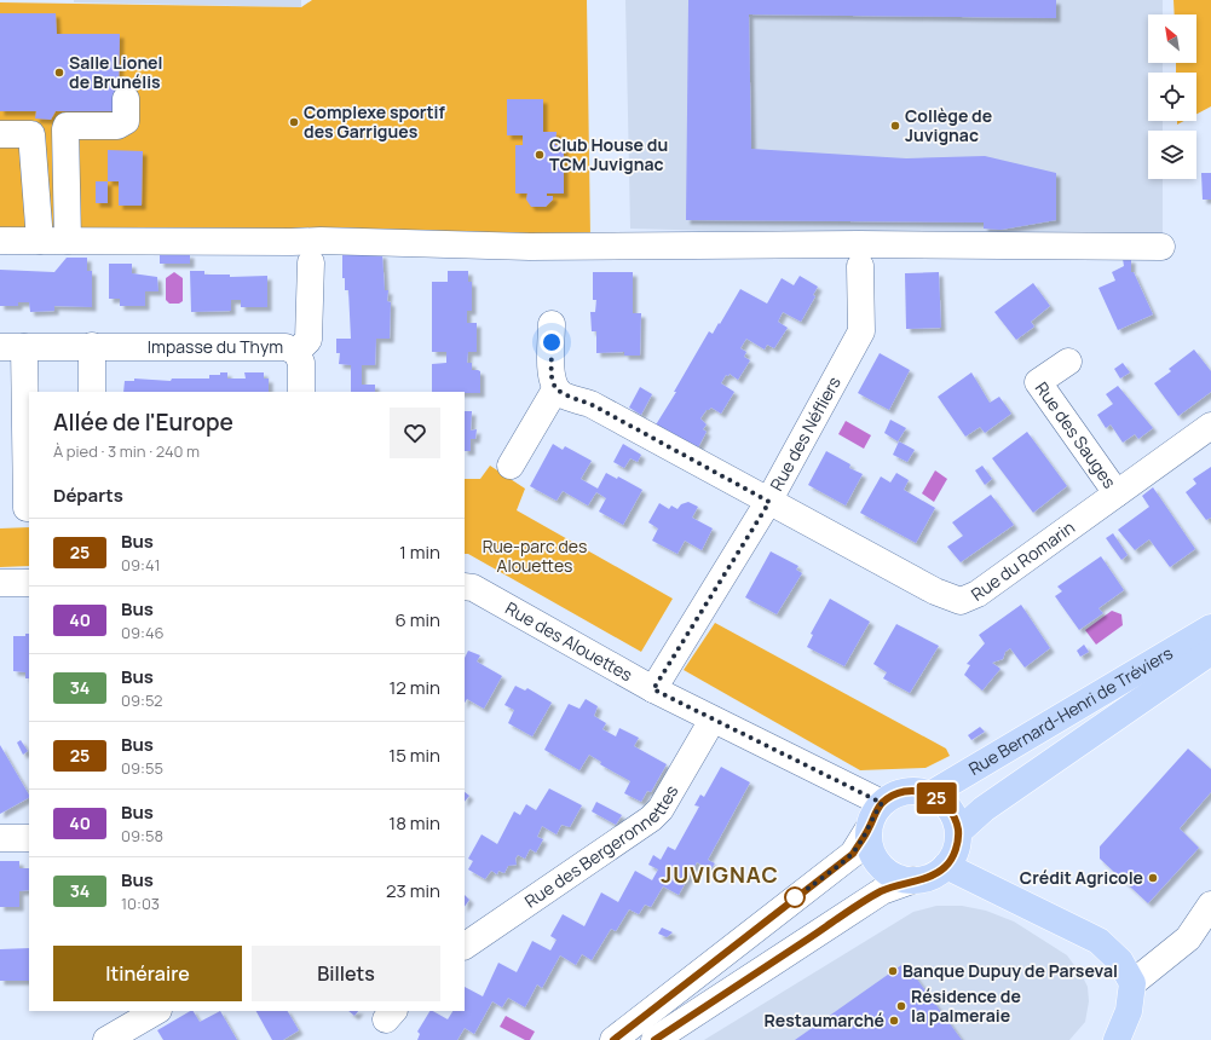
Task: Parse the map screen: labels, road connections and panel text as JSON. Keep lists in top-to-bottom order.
{
  "streets": {
    "main road": ["Rue Bernard-Henri de Tréviers"],
    "street": [
      "Impasse du Thym",
      "Rue des Néfliers",
      "Rue des Sauges",
      "Rue du Romarin",
      "Rue des Alouettes",
      "Rue des Bergeronnettes"
    ]
  },
  "crossings": [
    ["Rue des Néfliers", "Rue du Romarin"],
    ["Rue des Néfliers", "Rue des Alouettes"],
    ["Rue des Sauges", "Rue du Romarin"],
    ["Rue des Alouettes", "Rue Bernard-Henri de Tréviers"],
    ["Rue des Alouettes", "Rue des Bergeronnettes"]
  ],
  "districts": ["JUVIGNAC"],
  "parks": ["Rue-parc des Alouettes"],
  "places": [
    "Salle Lionel de Brunélis",
    "Complexe sportif des Garrigues",
    "Collège de Juvignac",
    "Club House du TCM Juvignac",
    "Crédit Agricole",
    "Banque Dupuy de Parseval",
    "Résidence de la palmeraie",
    "Restaumarché"
  ],
  "lines": ["bus line 25"],
  "north": "top left",
  "page": {
    "on_map": "25",
    "heading": [
      ["Allée de l'Europe", "À pied · 3 min · 240 m"],
      "Départs"
    ],
    "list": [
      {
        "mark": "25",
        "name": "Bus",
        "note": "09:41",
        "value": "1 min"
      },
      {
        "mark": "40",
        "name": "Bus",
        "note": "09:46",
        "value": "6 min"
      },
      {
        "mark": "34",
        "name": "Bus",
        "note": "09:52",
        "value": "12 min"
      },
      {
        "mark": "25",
        "name": "Bus",
        "note": "09:55",
        "value": "15 min"
      },
      {
        "mark": "40",
        "name": "Bus",
        "note": "09:58",
        "value": "18 min"
      },
      {
        "mark": "34",
        "name": "Bus",
        "note": "10:03",
        "value": "23 min"
      }
    ],
    "buttons": ["Itinéraire", "Billets"]
  }
}
